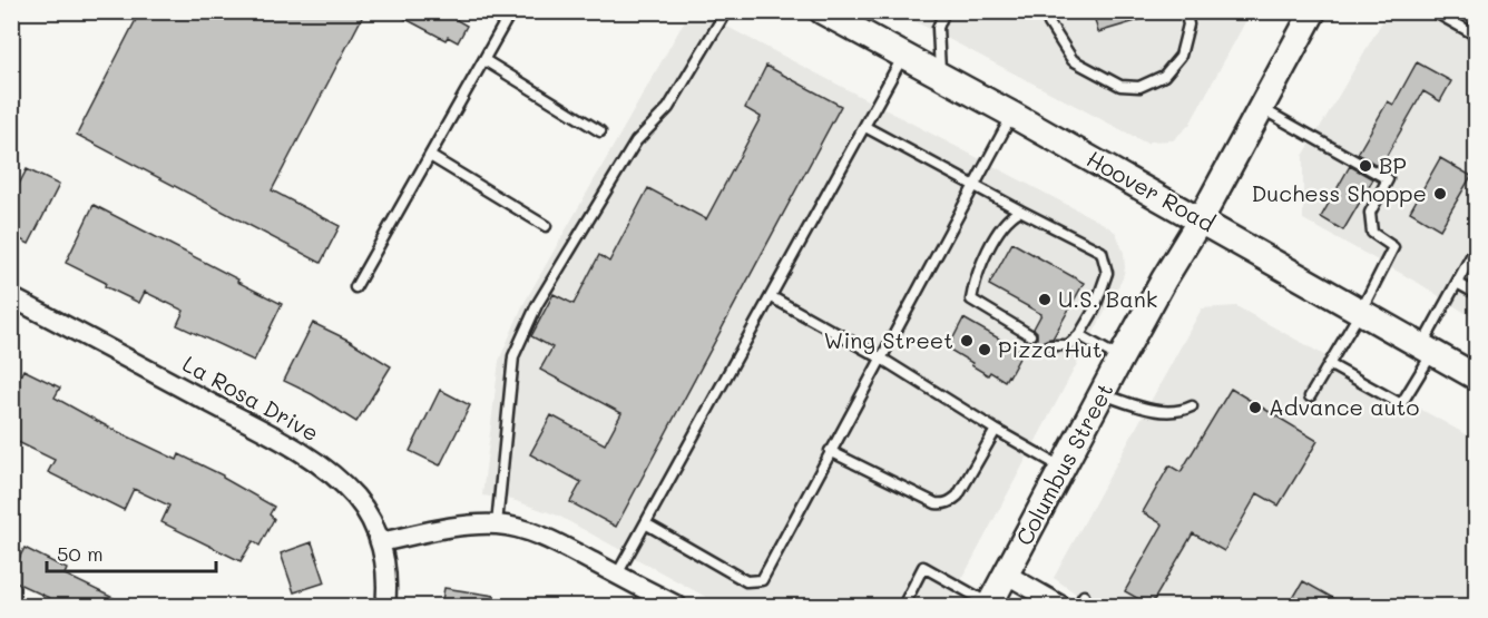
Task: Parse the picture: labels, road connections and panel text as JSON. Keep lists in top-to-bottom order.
{
  "streets": {
    "main road": ["Hoover Road", "Columbus Street"],
    "street": ["La Rosa Drive"]
  },
  "crossings": [
    ["Hoover Road", "Columbus Street"]
  ],
  "places": [
    "BP",
    "Duchess Shoppe",
    "U.S. Bank",
    "Wing Street",
    "Pizza Hut",
    "Advance auto"
  ],
  "scale_bar": "50 m"
}
